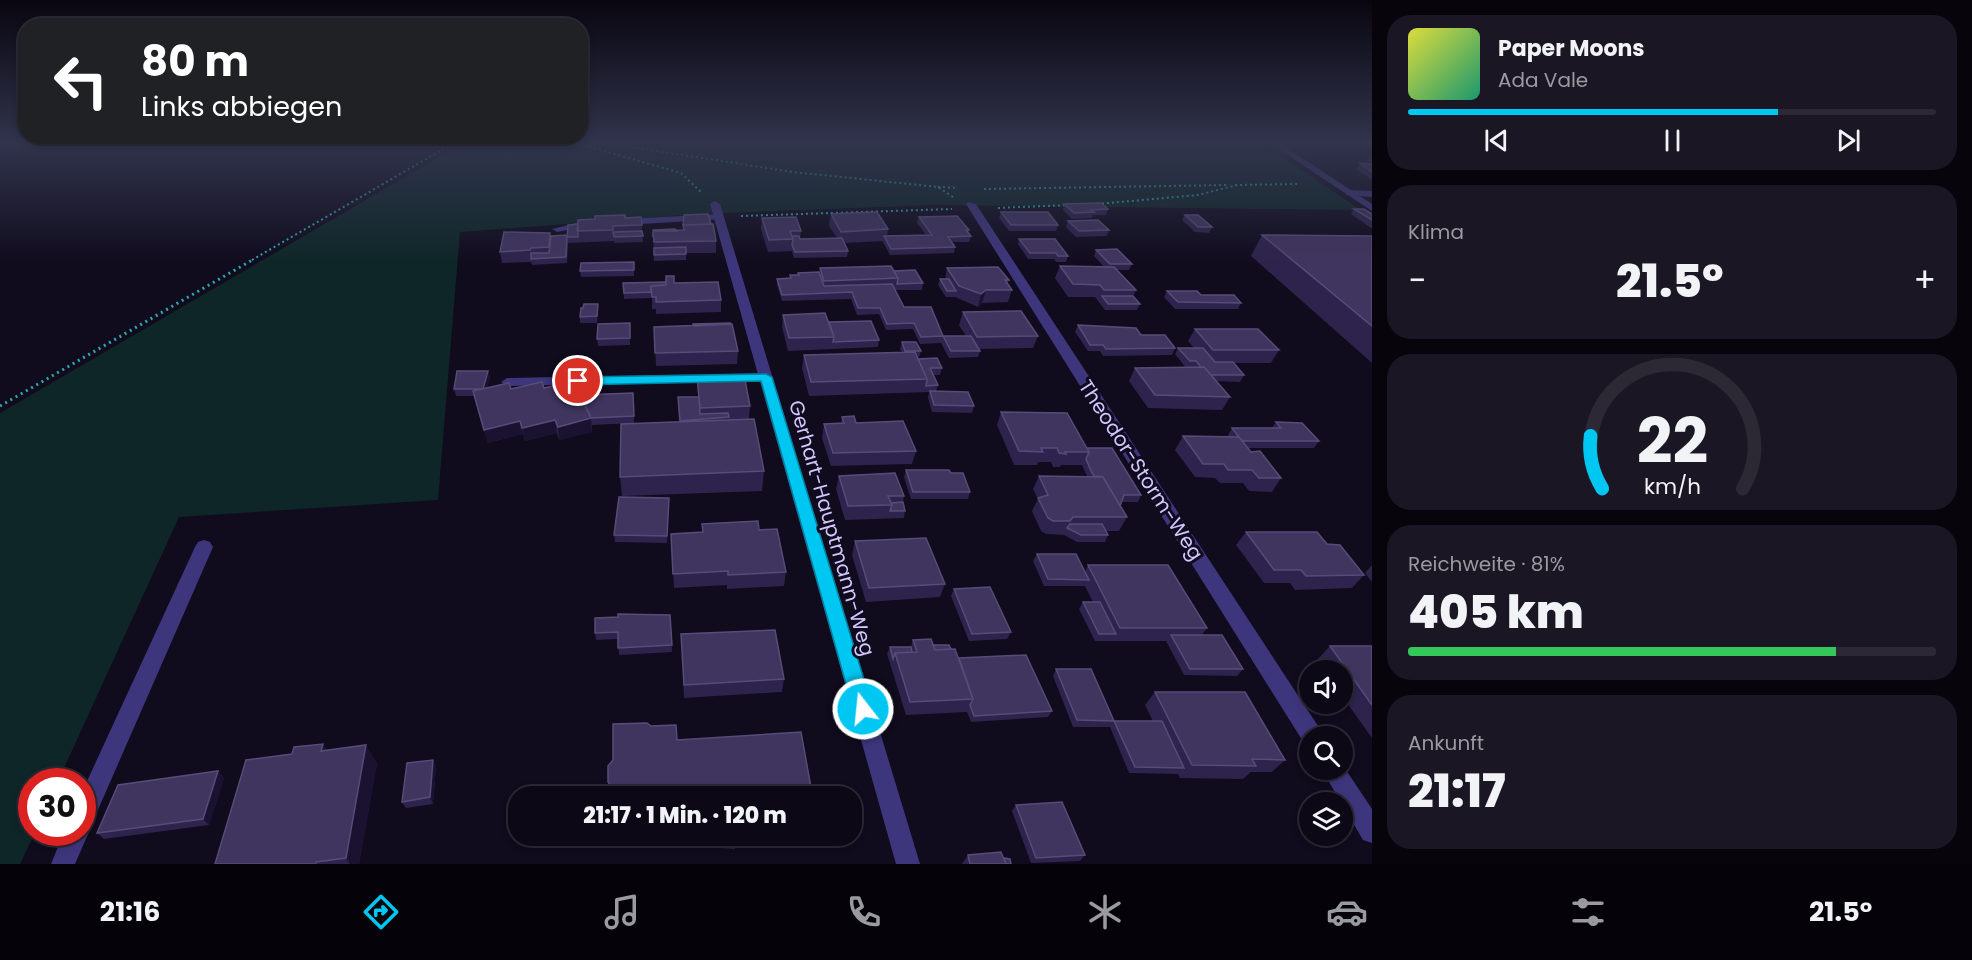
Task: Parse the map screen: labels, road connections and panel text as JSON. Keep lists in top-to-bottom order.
{
  "streets": {
    "street": ["Theodor-Storm-Weg", "Gerhart-Hauptmann-Weg"]
  },
  "page": {
    "turn": ["80 m", "Links abbiegen"],
    "song": ["Paper Moons", "Ada Vale"],
    "tile": [
      "Klima",
      ["Reichweite · 81%", "405 km"],
      ["Ankunft", "21:17"]
    ],
    "heat": ["−", "21.5°", "+"],
    "limit": "30",
    "trip": "21:17 · 1 Min. · 120 m",
    "tabs": ["21:16", "21.5°"],
    "gauge": ["22", "km/h"]
  }
}
